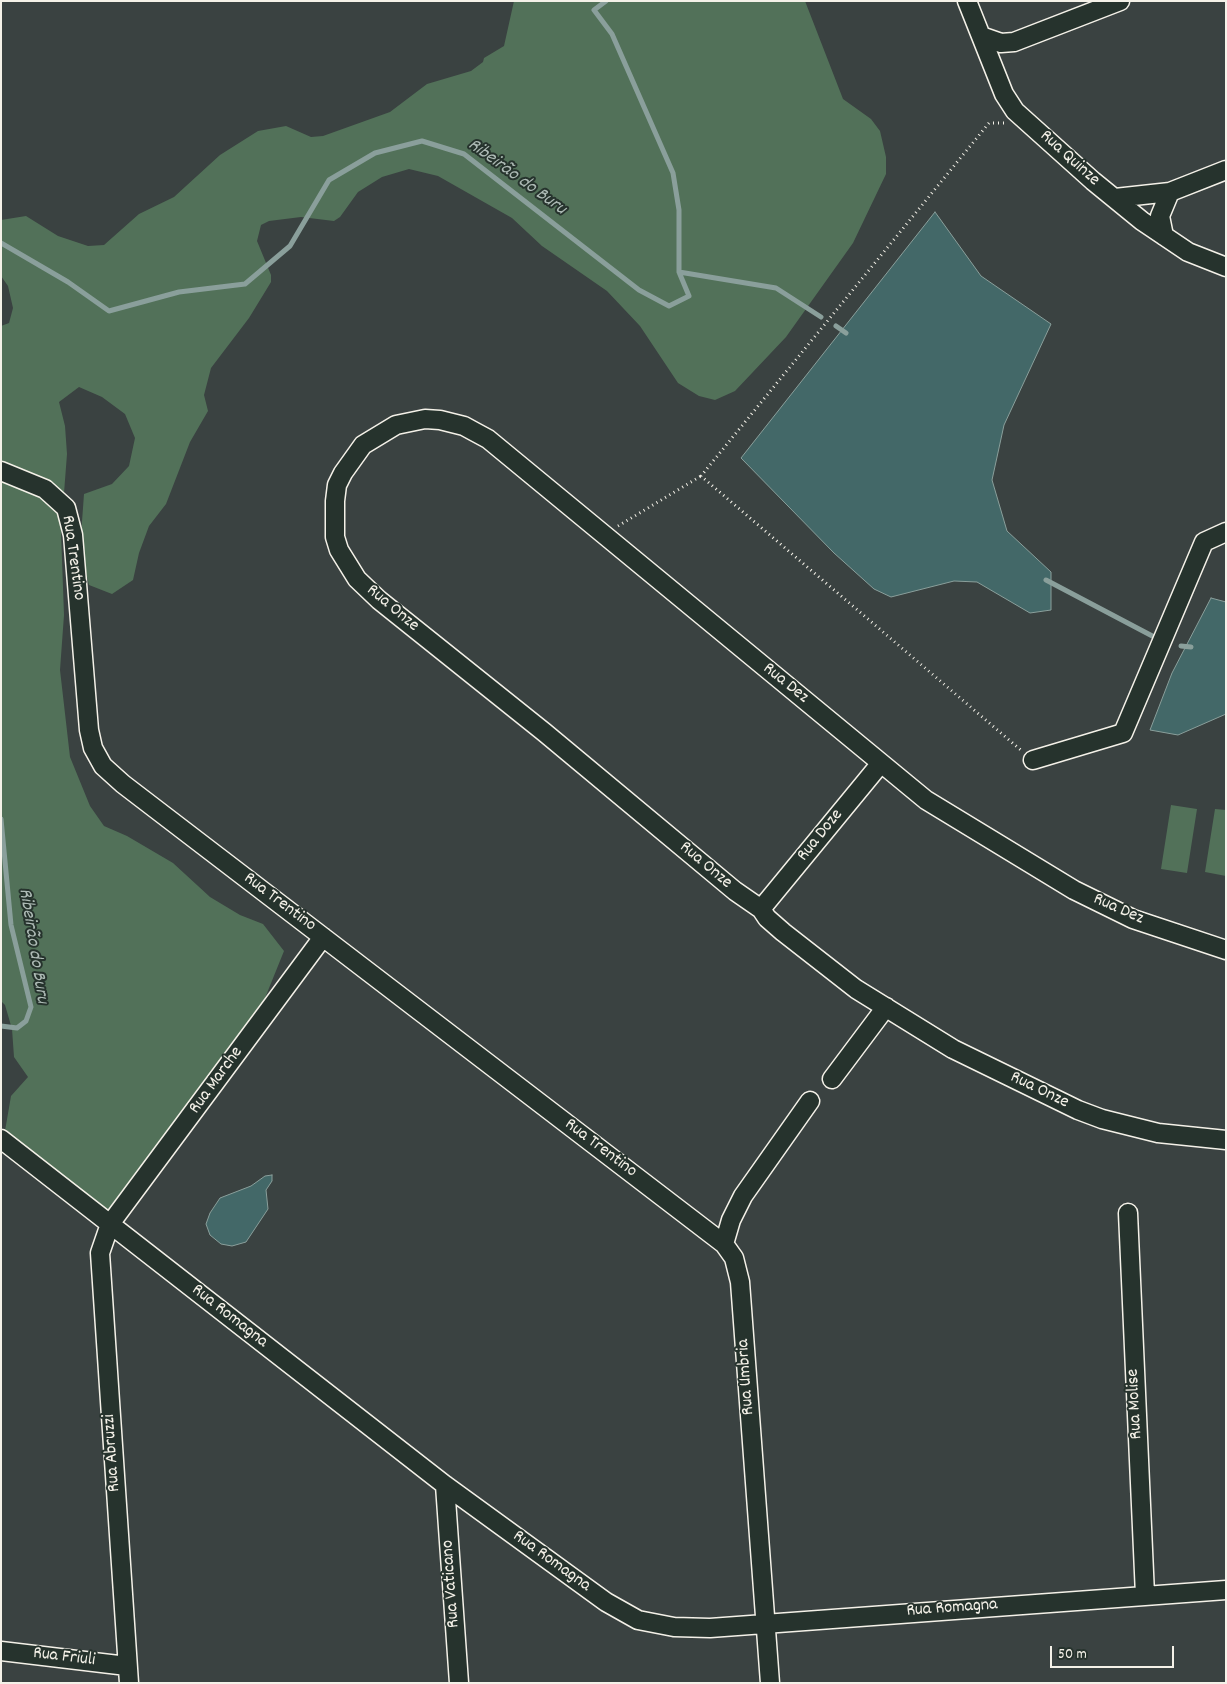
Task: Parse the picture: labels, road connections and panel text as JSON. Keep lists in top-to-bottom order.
{
  "streets": {
    "street": [
      "Rua Quinze",
      "Rua Trentino",
      "Rua Onze",
      "Rua Dez",
      "Rua Doze",
      "Rua Marche",
      "Rua Romagna",
      "Rua Umbria",
      "Rua Molise",
      "Rua Abruzzi",
      "Rua Vaticano",
      "Rua Friuli"
    ]
  },
  "crossings": [
    ["Rua Trentino", "Rua Marche"],
    ["Rua Trentino", "Rua Umbria"],
    ["Rua Onze", "Rua Dez"],
    ["Rua Onze", "Rua Doze"],
    ["Rua Dez", "Rua Doze"],
    ["Rua Marche", "Rua Romagna"],
    ["Rua Marche", "Rua Abruzzi"],
    ["Rua Romagna", "Rua Umbria"],
    ["Rua Romagna", "Rua Molise"],
    ["Rua Romagna", "Rua Abruzzi"],
    ["Rua Romagna", "Rua Vaticano"],
    ["Rua Abruzzi", "Rua Friuli"]
  ],
  "water": ["Ribeirão do Buru"],
  "scale_bar": "50 m"
}
